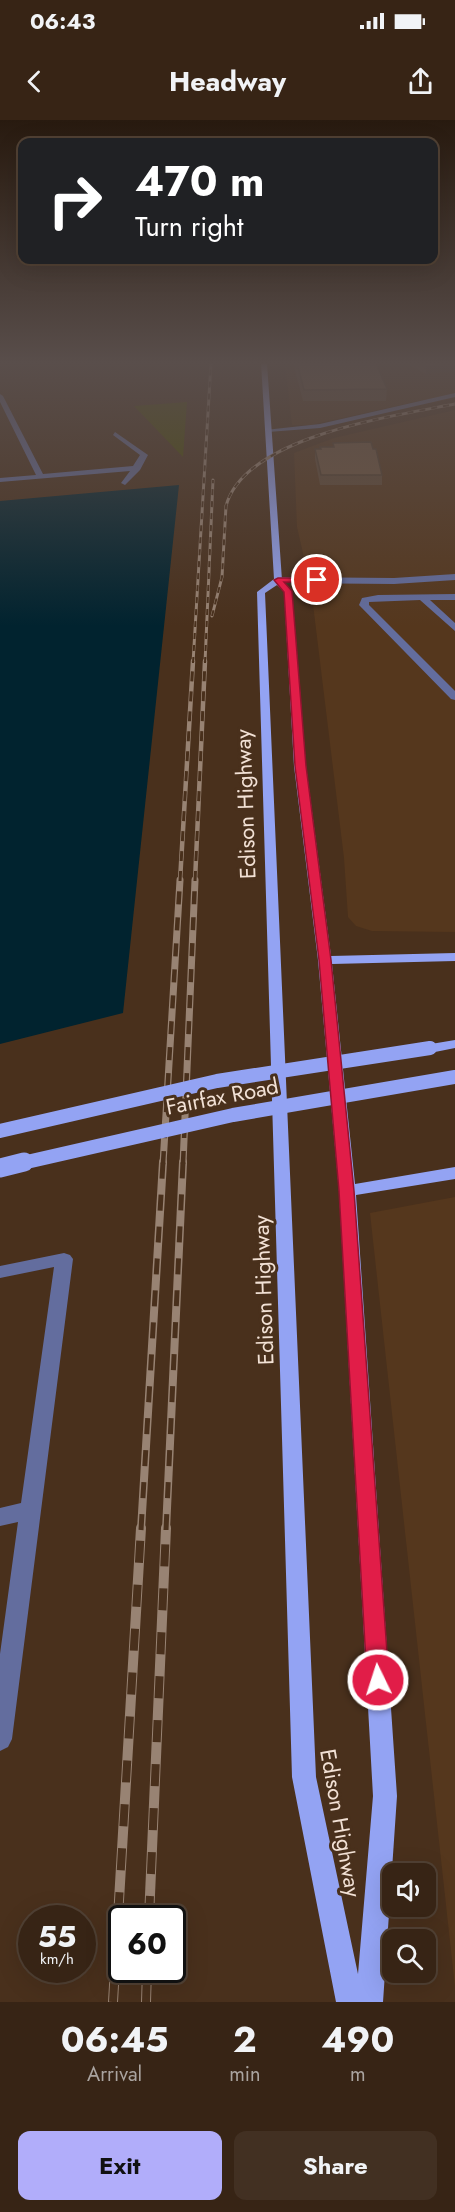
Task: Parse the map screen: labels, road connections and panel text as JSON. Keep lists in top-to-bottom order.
{
  "streets": {
    "main road": ["Edison Highway", "Fairfax Road"]
  },
  "page": {
    "status": "06:43",
    "header": "Headway",
    "turn": ["470 m", "Turn right"],
    "speed": "55 km/h",
    "limit": "60",
    "eta": [
      "06:45",
      "Arrival",
      "2",
      "min",
      "490",
      "m"
    ],
    "buttons": ["Exit", "Share"]
  }
}
